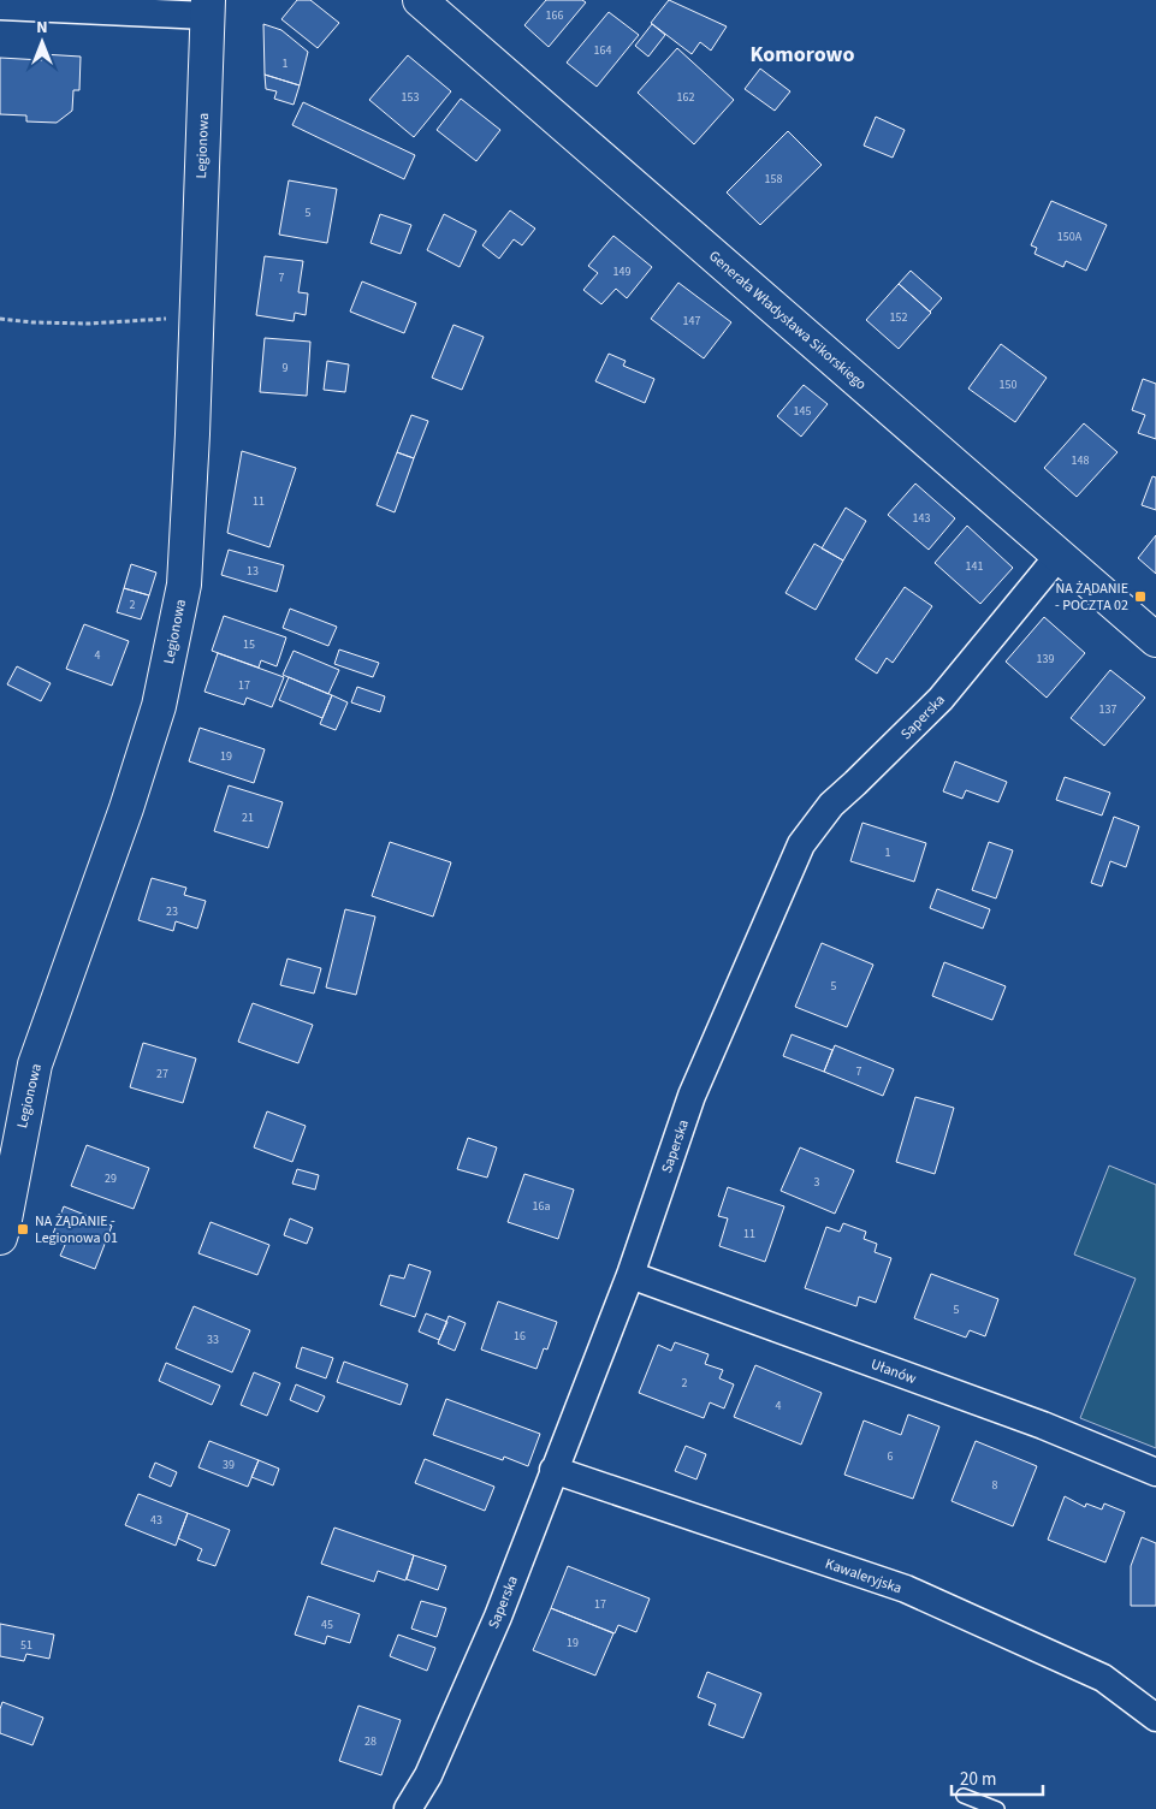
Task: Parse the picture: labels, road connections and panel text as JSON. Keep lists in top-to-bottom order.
{
  "streets": {
    "street": [
      "Legionowa",
      "Generała Władysława Sikorskiego",
      "Saperska",
      "Ułanów",
      "Kawaleryjska"
    ]
  },
  "crossings": [
    ["Generała Władysława Sikorskiego", "Saperska"],
    ["Saperska", "Ułanów"],
    ["Saperska", "Kawaleryjska"]
  ],
  "districts": ["Komorowo"],
  "places": {
    "transit": ["NA ŻĄDANIE - POCZTA 02", "NA ŻĄDANIE - Legionowa 01"]
  },
  "house_numbers": [
    "166",
    "164",
    "1",
    "153",
    "162",
    "158",
    "5",
    "150A",
    "149",
    "7",
    "152",
    "147",
    "9",
    "150",
    "145",
    "148",
    "11",
    "143",
    "141",
    "13",
    "2",
    "15",
    "4",
    "139",
    "17",
    "137",
    "19",
    "21",
    "1",
    "23",
    "5",
    "7",
    "27",
    "29",
    "3",
    "16a",
    "11",
    "5",
    "16",
    "33",
    "2",
    "4",
    "6",
    "39",
    "8",
    "43",
    "17",
    "45",
    "19",
    "51",
    "28"
  ],
  "scale_bar": "20 m",
  "north": "top"
}
